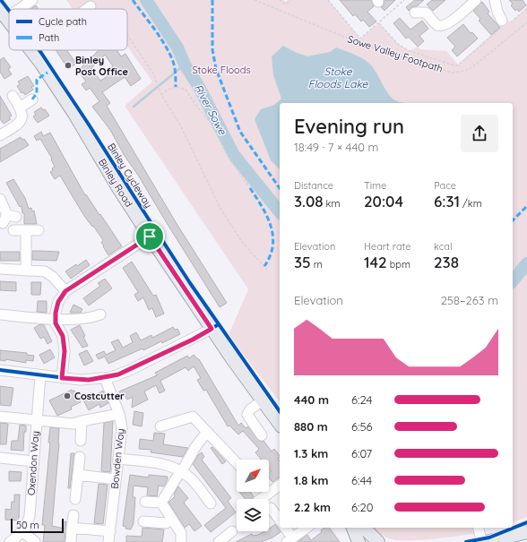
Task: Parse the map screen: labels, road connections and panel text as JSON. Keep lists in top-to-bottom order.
{
  "streets": {
    "main road": ["Binley Road"],
    "street": ["Bowden Way", "Oxendon Way"],
    "path": ["Sowe Valley Footpath"],
    "cycle path": ["Binley Cycleway"]
  },
  "water": ["Stoke Floods Lake", "River Sowe"],
  "parks": ["Stoke Floods"],
  "places": ["Binley Post Office", "Costcutter"],
  "legend": ["Cycle path", "Path"],
  "scale_bar": "50 m",
  "north": "top right",
  "page": {
    "heading": ["Evening run", "18:49 · 7 × 440 m"],
    "stats": [
      ["Distance", "3.08 km"],
      ["Time", "20:04"],
      ["Pace", "6:31 /km"],
      ["Elevation", "35 m"],
      ["Heart rate", "142 bpm"],
      ["kcal", "238"]
    ],
    "chart": ["Elevation", "258–263 m"],
    "list": [
      {
        "name": "440 m",
        "note": "6:24"
      },
      {
        "name": "880 m",
        "note": "6:56"
      },
      {
        "name": "1.3 km",
        "note": "6:07"
      },
      {
        "name": "1.8 km",
        "note": "6:44"
      },
      {
        "name": "2.2 km",
        "note": "6:20"
      }
    ],
    "scale": "50 m"
  }
}
